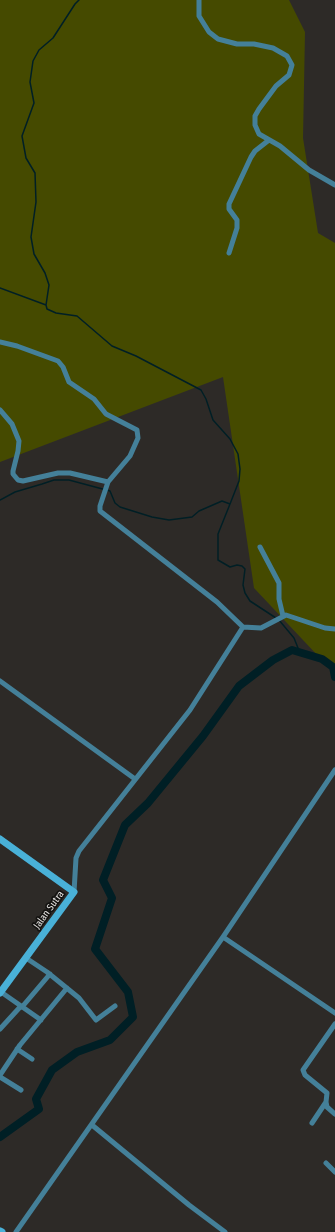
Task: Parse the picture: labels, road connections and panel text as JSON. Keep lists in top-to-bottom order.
{
  "streets": {
    "street": ["Jalan Sutra"]
  }
}
